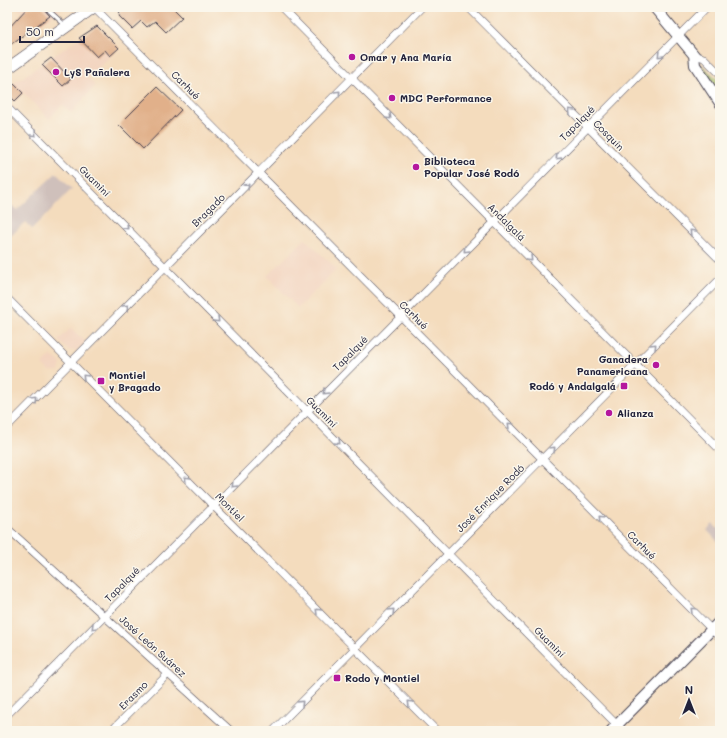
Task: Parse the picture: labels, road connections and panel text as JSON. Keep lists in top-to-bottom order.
{
  "streets": {
    "street": [
      "Carhué",
      "Tapalqué",
      "Cosquín",
      "Guaminí",
      "Bragado",
      "Andalgalá",
      "José Enrique Rodó",
      "Montiel",
      "José León Suárez",
      "Erasmo"
    ]
  },
  "crossings": [
    ["Carhué", "Tapalqué"],
    ["Carhué", "Bragado"],
    ["Carhué", "José Enrique Rodó"],
    ["Tapalqué", "Cosquín"],
    ["Tapalqué", "Guaminí"],
    ["Tapalqué", "Andalgalá"],
    ["Tapalqué", "Montiel"],
    ["Tapalqué", "José León Suárez"],
    ["Guaminí", "Bragado"],
    ["Guaminí", "José Enrique Rodó"],
    ["Bragado", "Andalgalá"],
    ["Bragado", "Montiel"],
    ["Andalgalá", "José Enrique Rodó"],
    ["José Enrique Rodó", "Montiel"],
    ["José León Suárez", "Erasmo"]
  ],
  "one_way": [
    "Carhué",
    "Tapalqué",
    "Cosquín",
    "Guaminí",
    "Bragado",
    "Andalgalá",
    "José Enrique Rodó",
    "Montiel"
  ],
  "places": {
    "other": [
      "Omar y Ana María",
      "LyS Pañalera",
      "MDC Performance",
      "Biblioteca Popular José Rodó",
      "Ganadera Panamericana",
      "Alianza"
    ],
    "transit": ["Montiel y Bragado", "Rodó y Andalgalá", "Rodo y Montiel"]
  },
  "scale_bar": "50 m",
  "north": "top"
}
